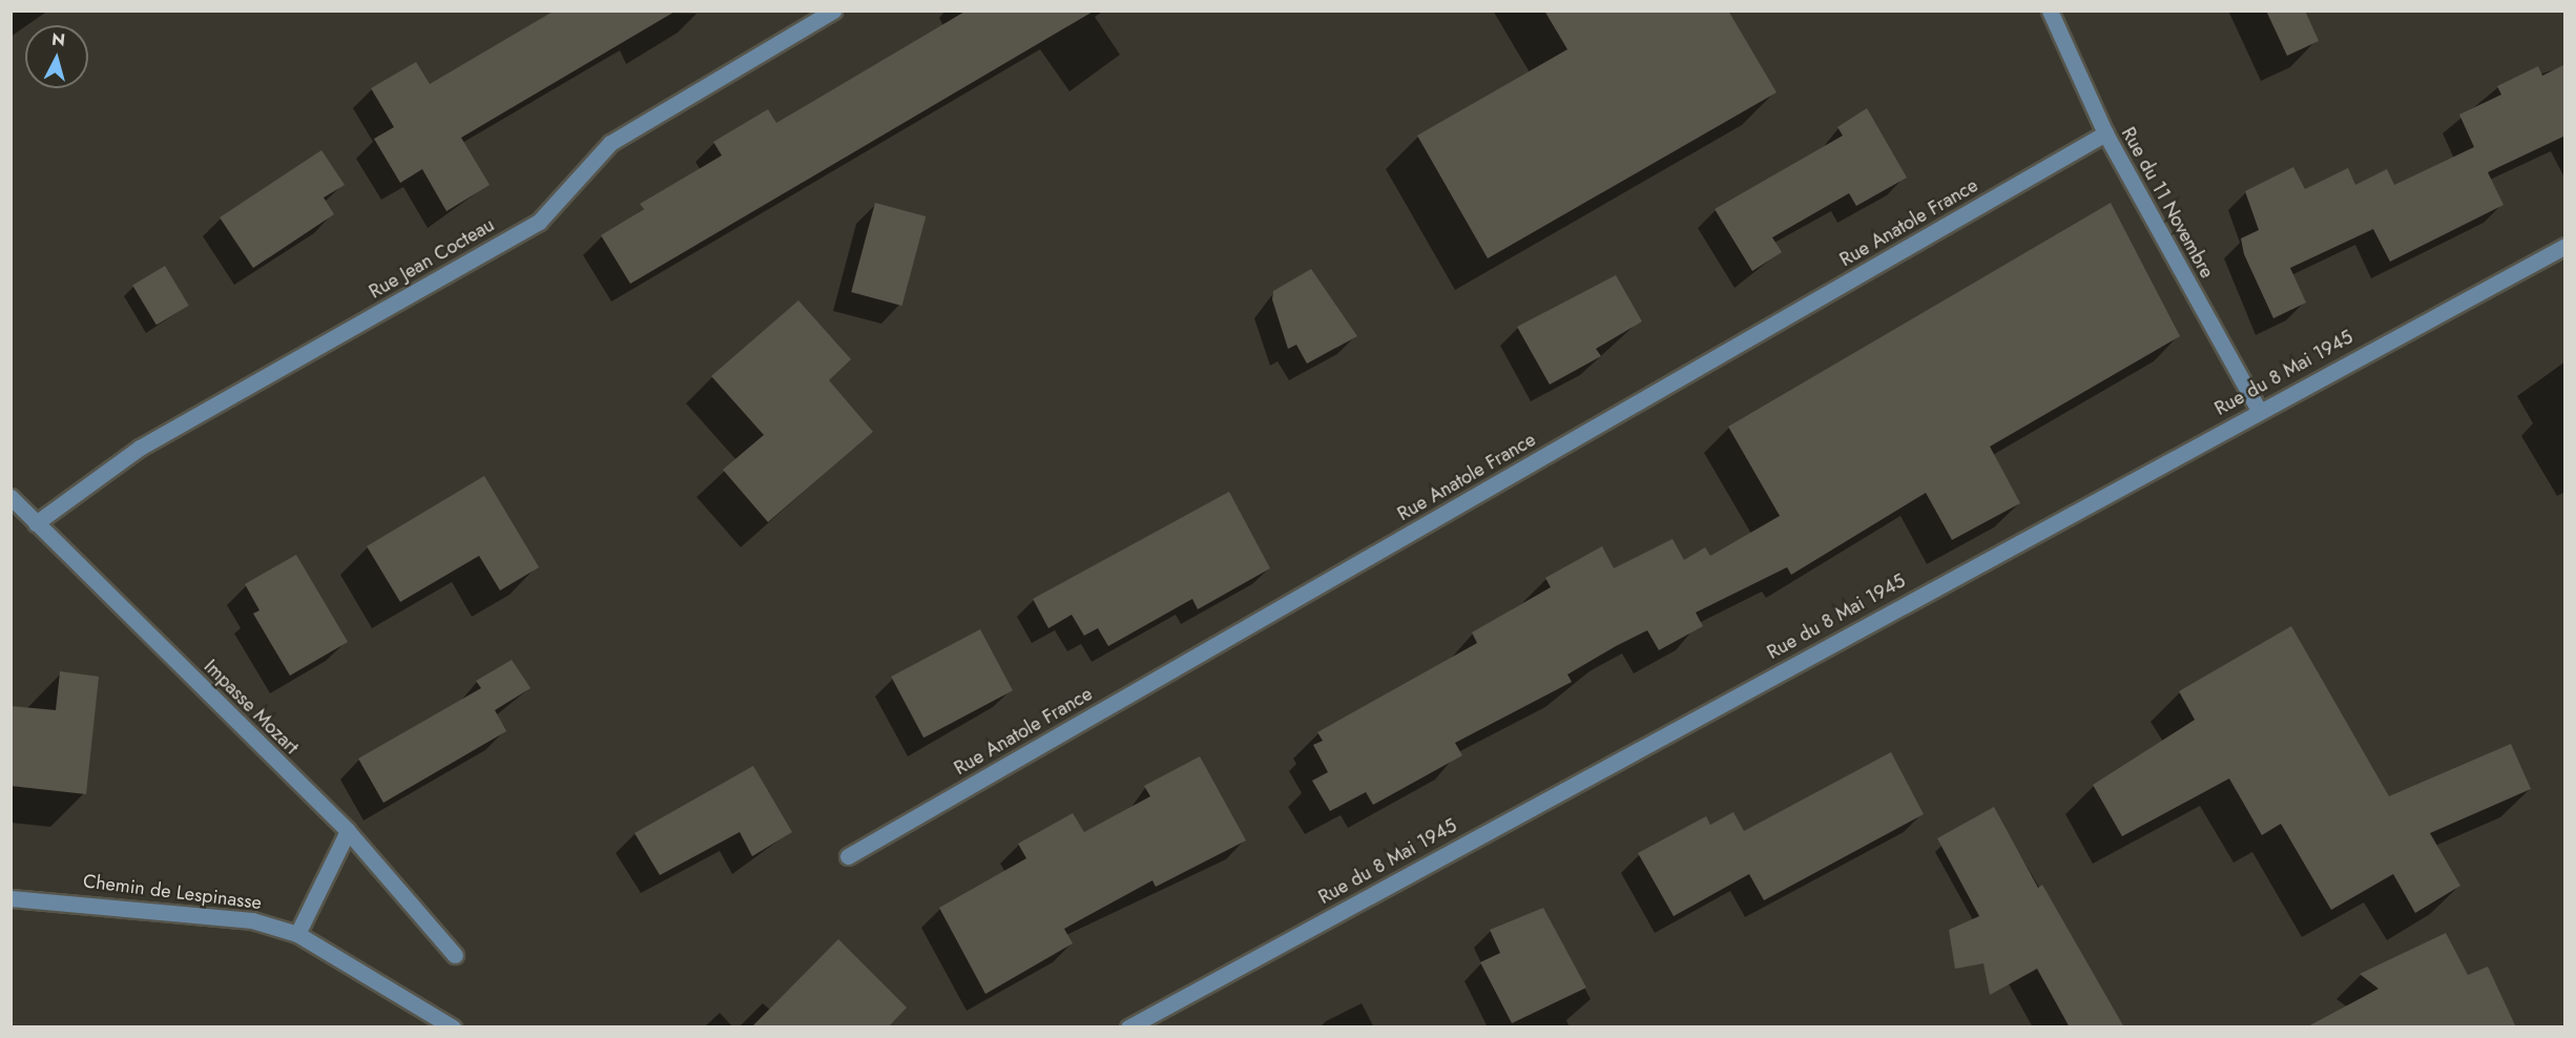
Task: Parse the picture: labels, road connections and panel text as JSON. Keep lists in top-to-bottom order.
{
  "streets": {
    "street": [
      "Rue du 11 Novembre",
      "Rue Anatole France",
      "Rue Jean Cocteau",
      "Rue du 8 Mai 1945",
      "Impasse Mozart",
      "Chemin de Lespinasse"
    ]
  },
  "crossings": [
    ["Rue du 11 Novembre", "Rue Anatole France"],
    ["Rue du 11 Novembre", "Rue du 8 Mai 1945"],
    ["Rue Jean Cocteau", "Impasse Mozart"]
  ],
  "north": "top"
}
